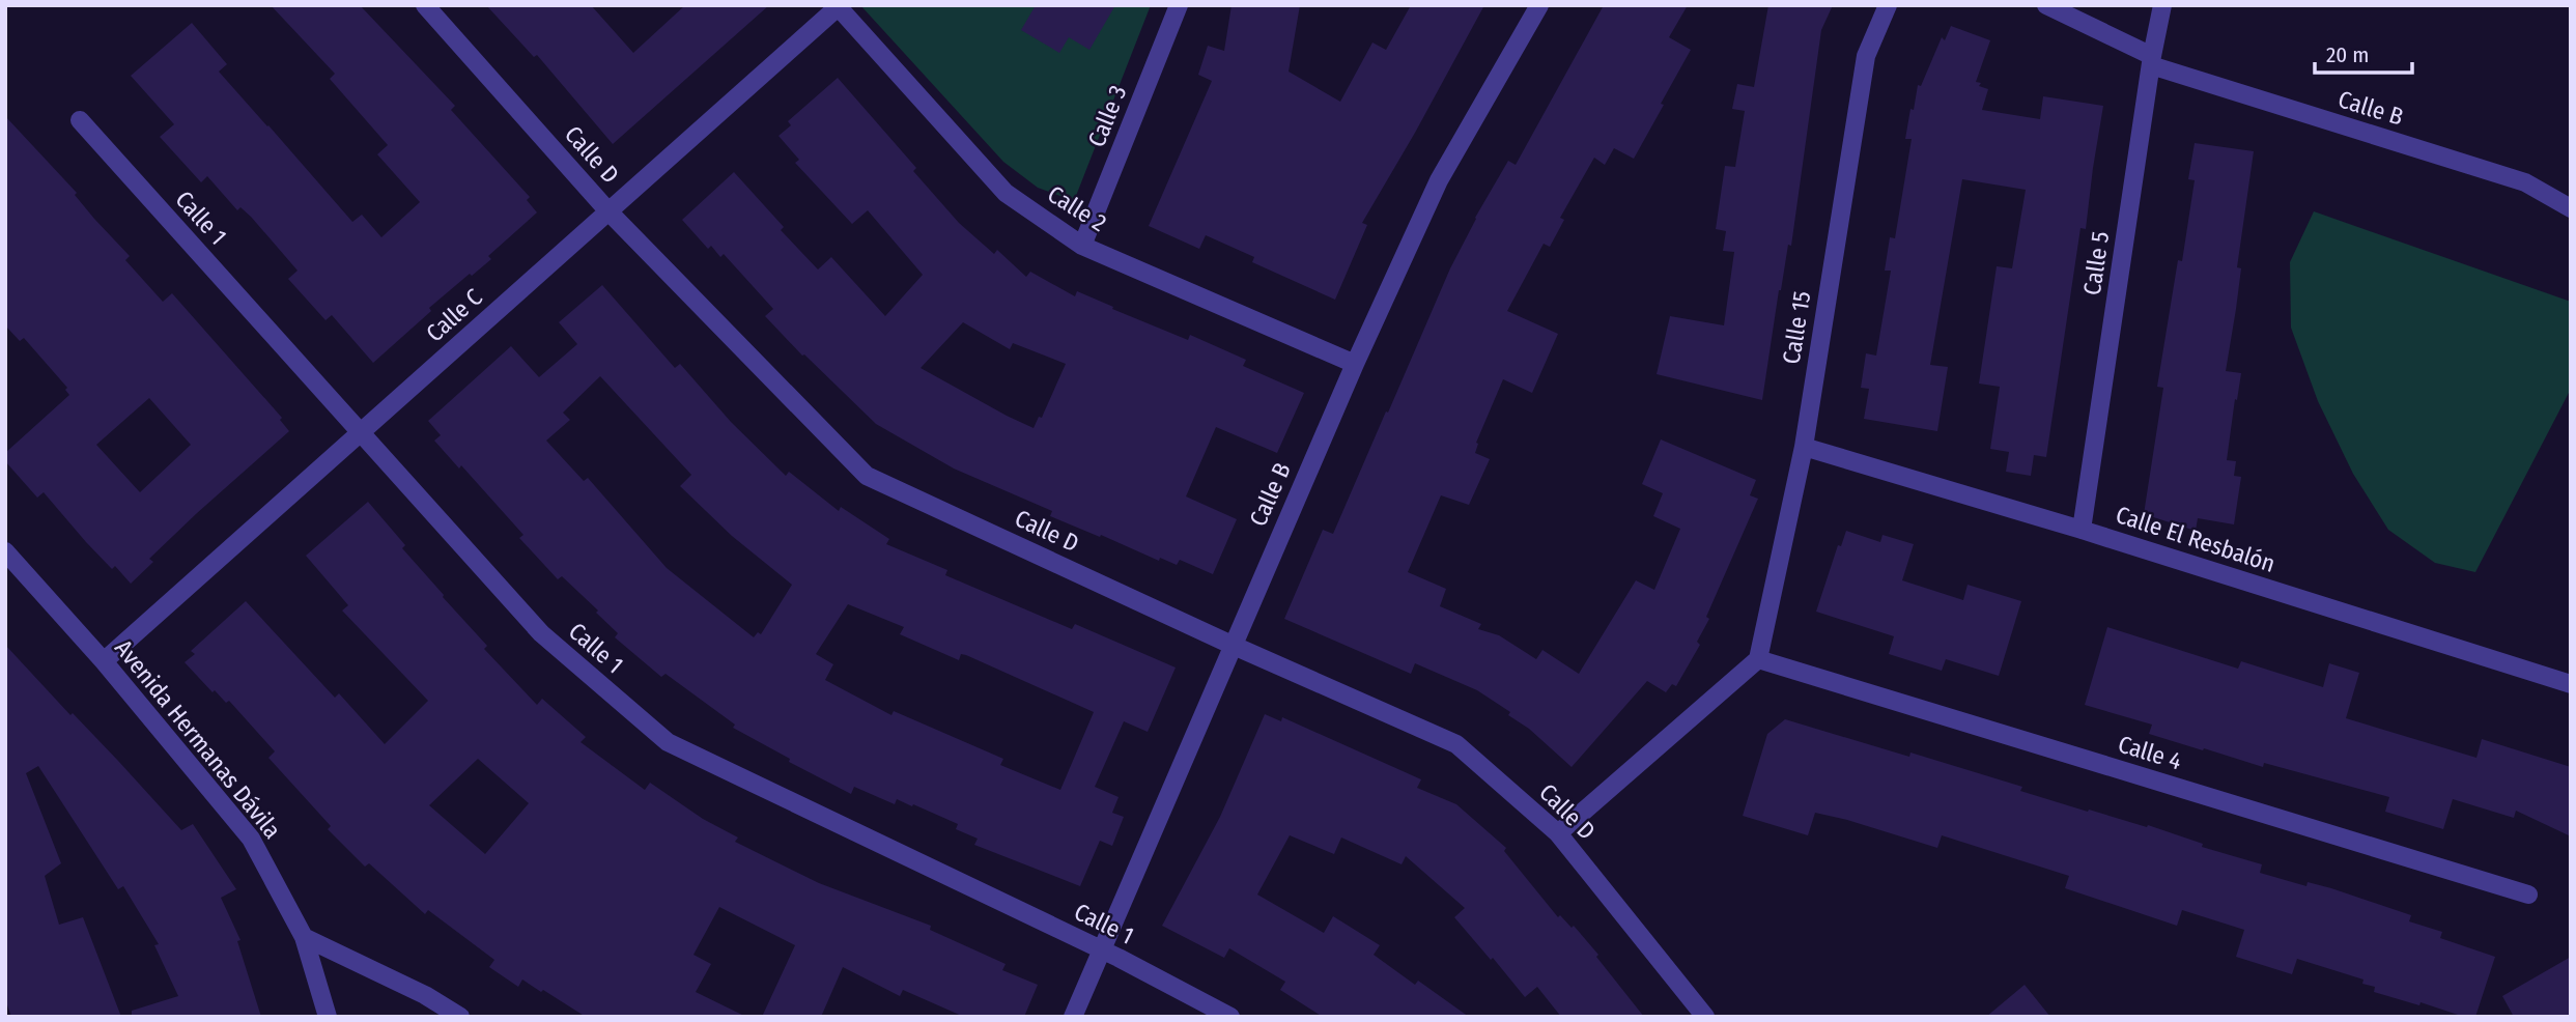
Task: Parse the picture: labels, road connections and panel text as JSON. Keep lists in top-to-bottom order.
{
  "streets": {
    "street": [
      "Calle B",
      "Calle 3",
      "Calle D",
      "Calle 2",
      "Calle 1",
      "Calle 5",
      "Calle C",
      "Calle 15",
      "Calle El Resbalón",
      "Avenida Hermanas Dávila",
      "Calle 4"
    ]
  },
  "crossings": [
    ["Calle B", "Calle D"],
    ["Calle B", "Calle 2"],
    ["Calle B", "Calle 1"],
    ["Calle B", "Calle 5"],
    ["Calle 3", "Calle 2"],
    ["Calle D", "Calle C"],
    ["Calle 2", "Calle C"],
    ["Calle 1", "Calle C"],
    ["Calle 5", "Calle El Resbalón"],
    ["Calle C", "Avenida Hermanas Dávila"],
    ["Calle 15", "Calle El Resbalón"],
    ["Calle 15", "Calle 4"]
  ],
  "scale_bar": "20 m"
}
